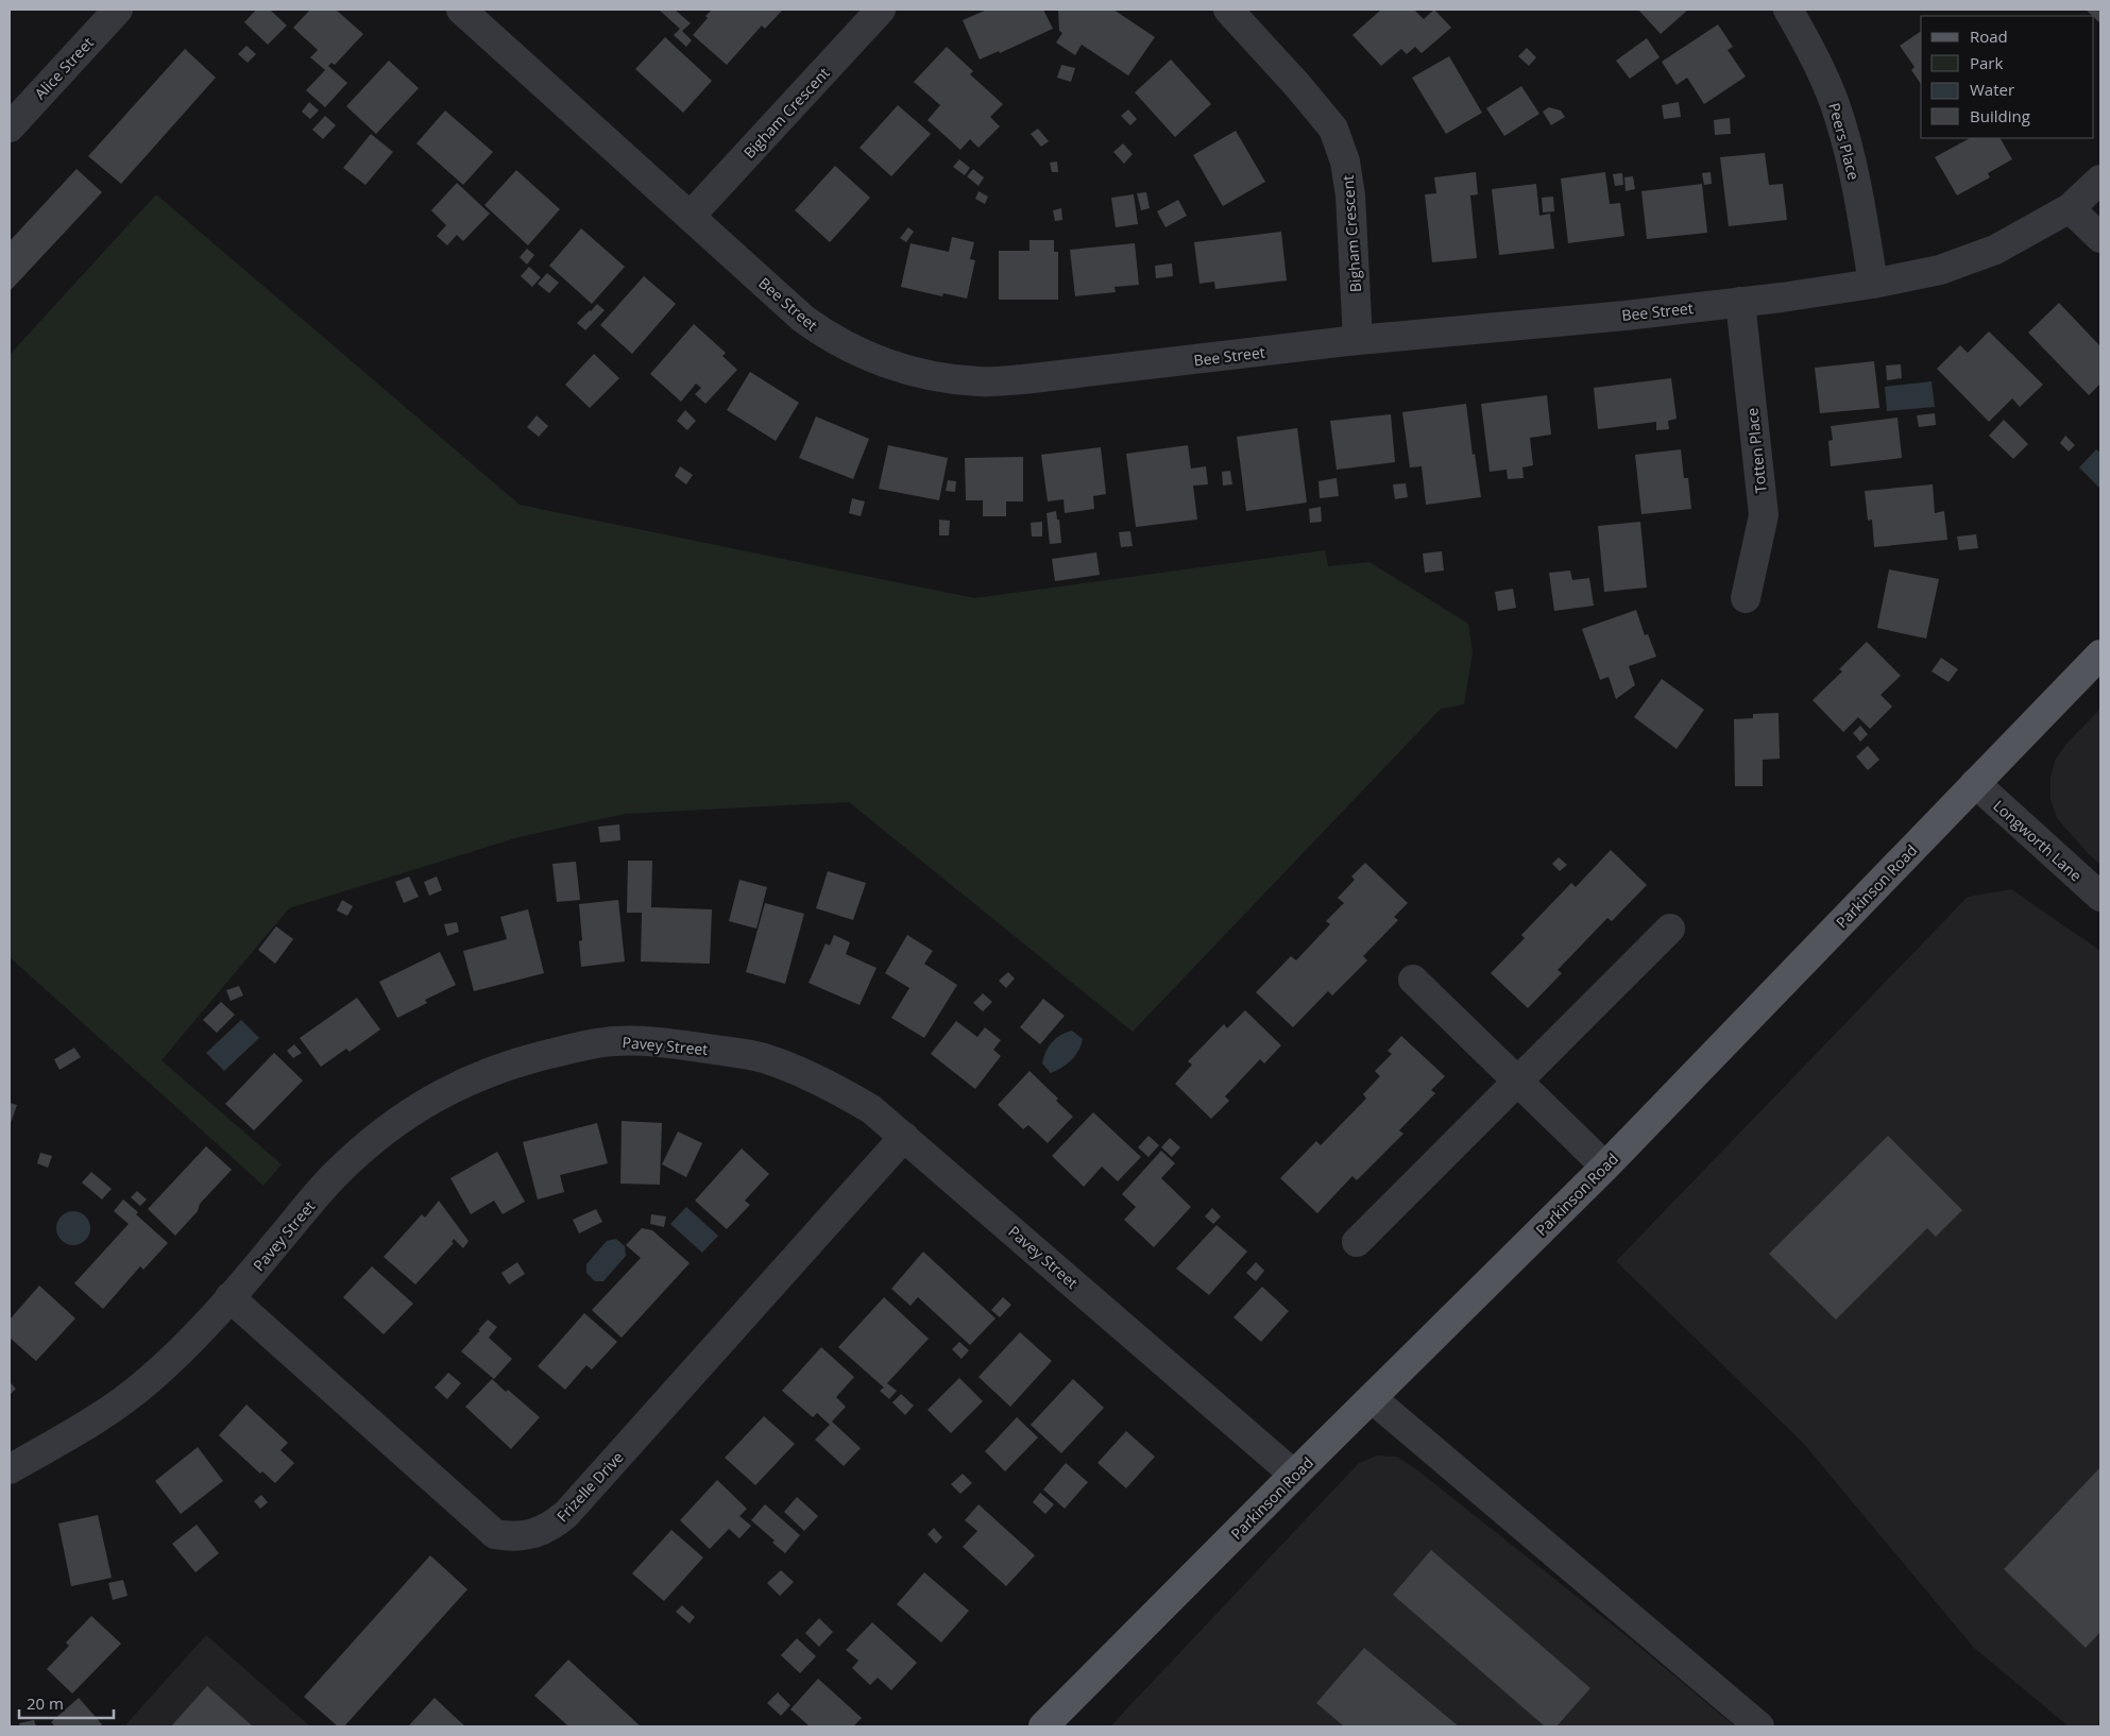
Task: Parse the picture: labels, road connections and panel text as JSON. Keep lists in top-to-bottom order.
{
  "streets": {
    "main road": ["Parkinson Road"],
    "street": [
      "Alice Street",
      "Bigham Crescent",
      "Peers Place",
      "Bee Street",
      "Totten Place",
      "Longworth Lane",
      "Pavey Street",
      "Frizelle Drive"
    ]
  },
  "crossings": [
    ["Bigham Crescent", "Bee Street"],
    ["Peers Place", "Bee Street"],
    ["Bee Street", "Totten Place"],
    ["Longworth Lane", "Parkinson Road"],
    ["Parkinson Road", "Pavey Street"],
    ["Pavey Street", "Frizelle Drive"]
  ],
  "legend": [
    "Road",
    "Park",
    "Water",
    "Building"
  ],
  "scale_bar": "20 m"
}
